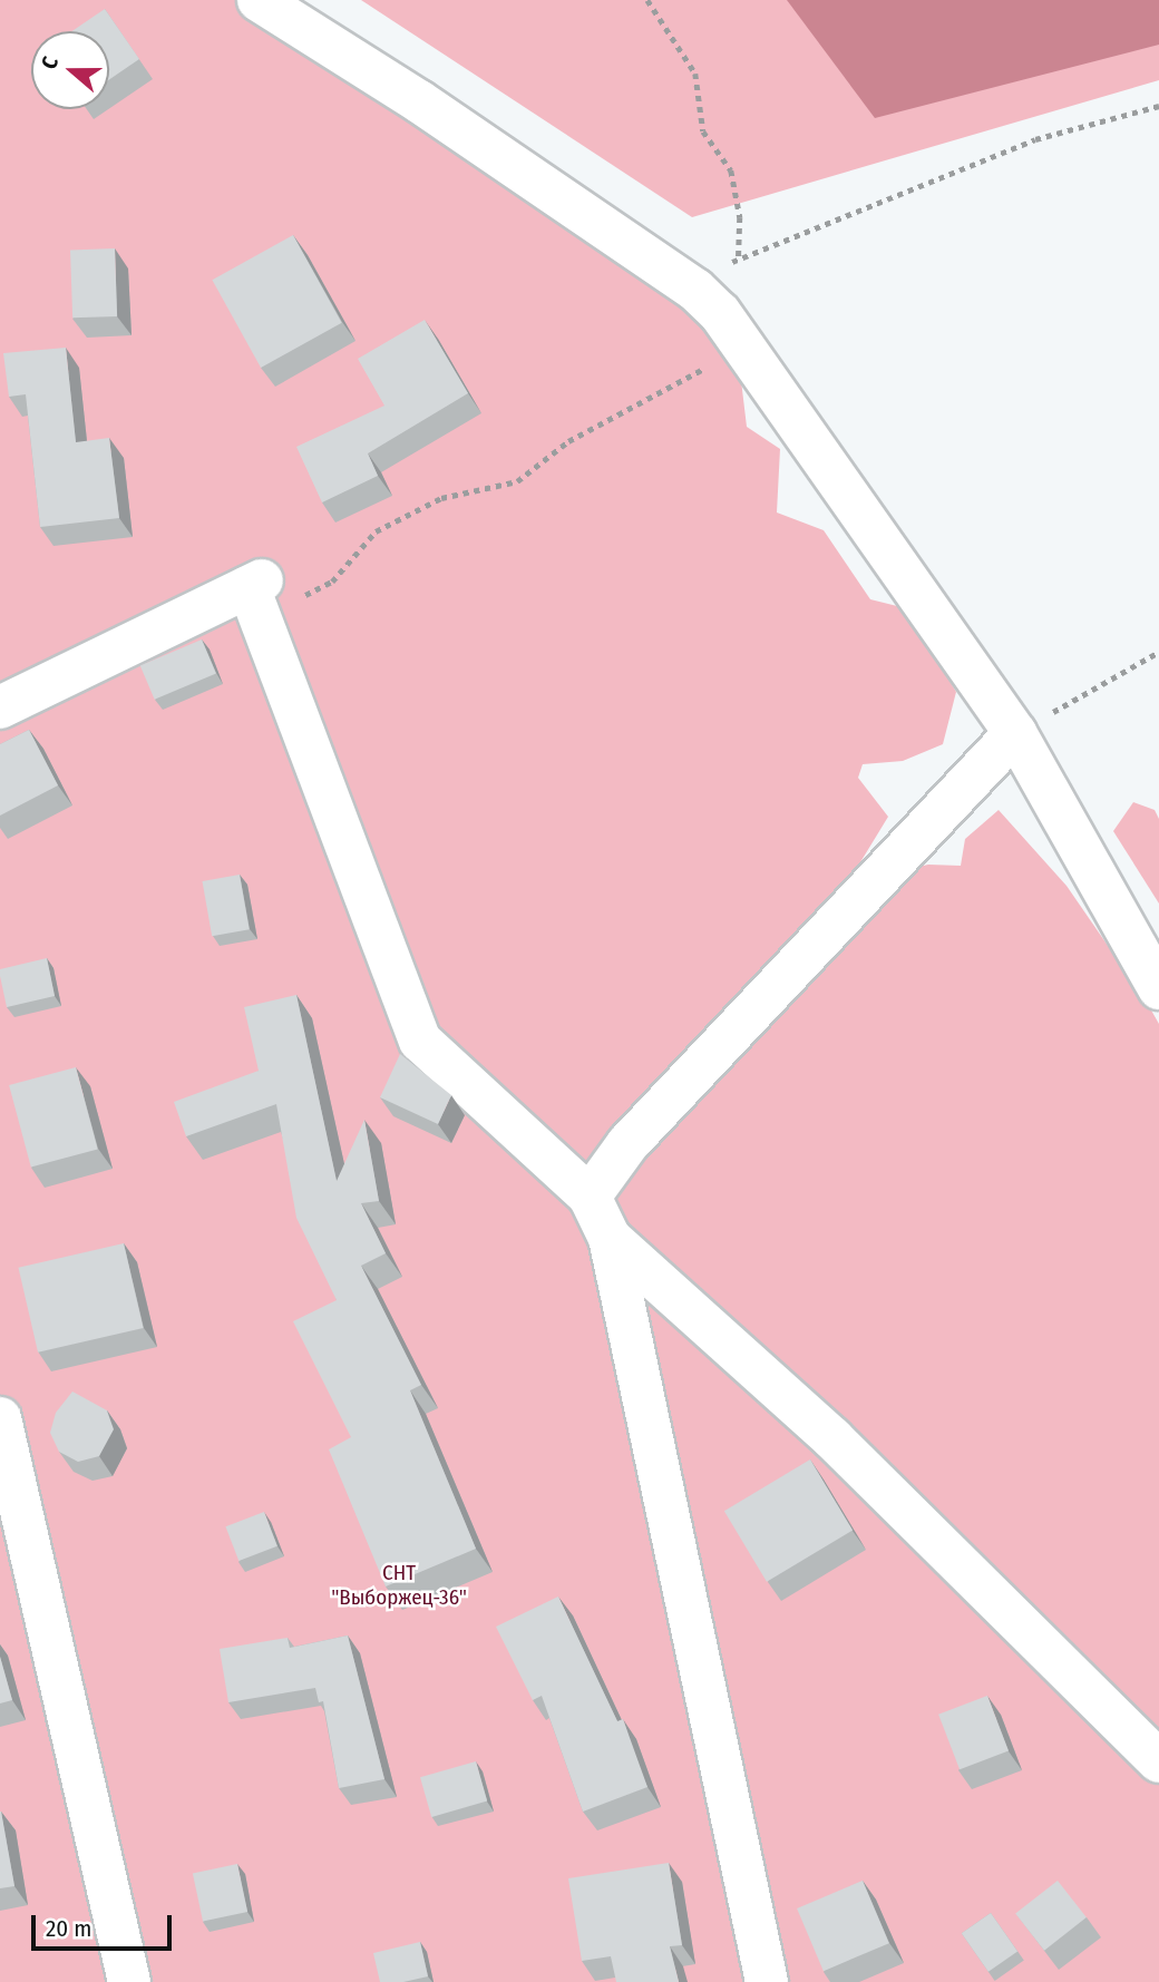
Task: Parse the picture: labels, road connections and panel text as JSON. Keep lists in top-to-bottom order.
{
  "parks": ["СНТ \"Выборжец-36\""],
  "scale_bar": "20 m",
  "north": "left"
}
